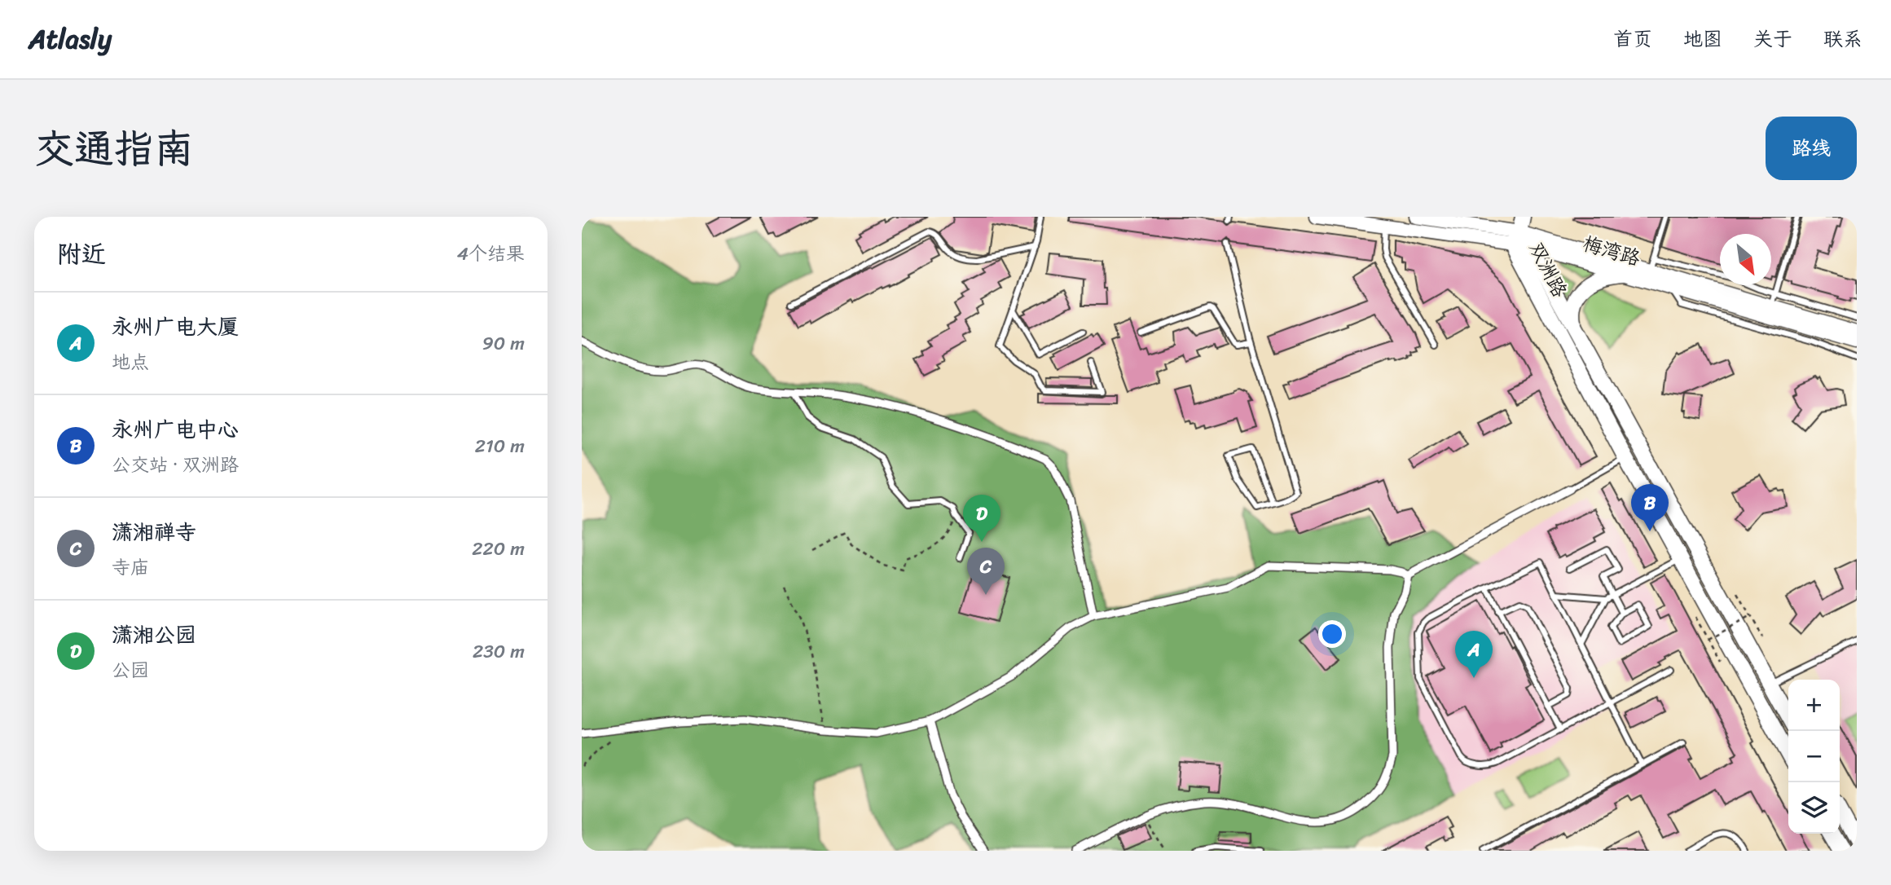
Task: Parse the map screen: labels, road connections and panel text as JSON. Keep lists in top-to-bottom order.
{
  "streets": {
    "main road": ["双洲路"],
    "street": ["梅湾路"]
  },
  "crossings": [
    ["梅湾路", "双洲路"]
  ],
  "north": "bottom right",
  "page": {
    "header": "Atlasly",
    "nav": [
      "首页",
      "地图",
      "关于",
      "联系"
    ],
    "title": "交通指南",
    "buttons": "路线",
    "heading": ["附近", "4个结果"],
    "list": [
      {
        "mark": "A",
        "name": "永州广电大厦",
        "note": "地点",
        "value": "90 m"
      },
      {
        "mark": "B",
        "name": "永州广电中心",
        "note": "公交站 · 双洲路",
        "value": "210 m"
      },
      {
        "mark": "C",
        "name": "潇湘禅寺",
        "note": "寺庙",
        "value": "220 m"
      },
      {
        "mark": "D",
        "name": "潇湘公园",
        "note": "公园",
        "value": "230 m"
      }
    ],
    "pins": [
      "B",
      "D",
      "C",
      "A"
    ],
    "map_buttons": ["+", "−"]
  }
}
